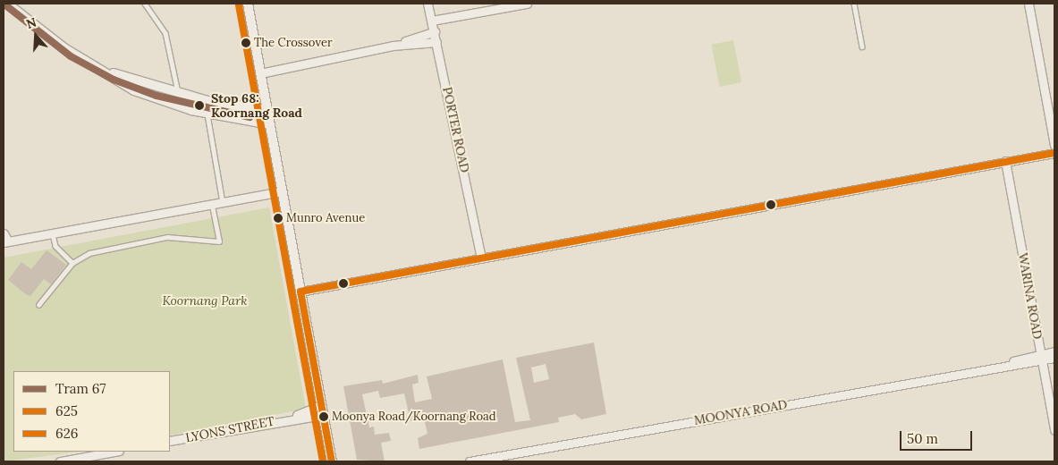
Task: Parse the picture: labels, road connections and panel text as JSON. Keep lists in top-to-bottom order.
{
  "streets": {
    "street": [
      "PORTER ROAD",
      "WARINA ROAD",
      "MOONYA ROAD",
      "LYONS STREET"
    ]
  },
  "crossings": [
    ["WARINA ROAD", "MOONYA ROAD"]
  ],
  "parks": ["Koornang Park"],
  "places": [
    "The Crossover",
    "Stop 68: Koornang Road",
    "Munro Avenue",
    "Moonya Road/Koornang Road"
  ],
  "lines": ["tram line 67", "transit line 626", "transit line 625"],
  "legend": ["Tram 67", "625", "626"],
  "scale_bar": "50 m",
  "north": "top"
}
